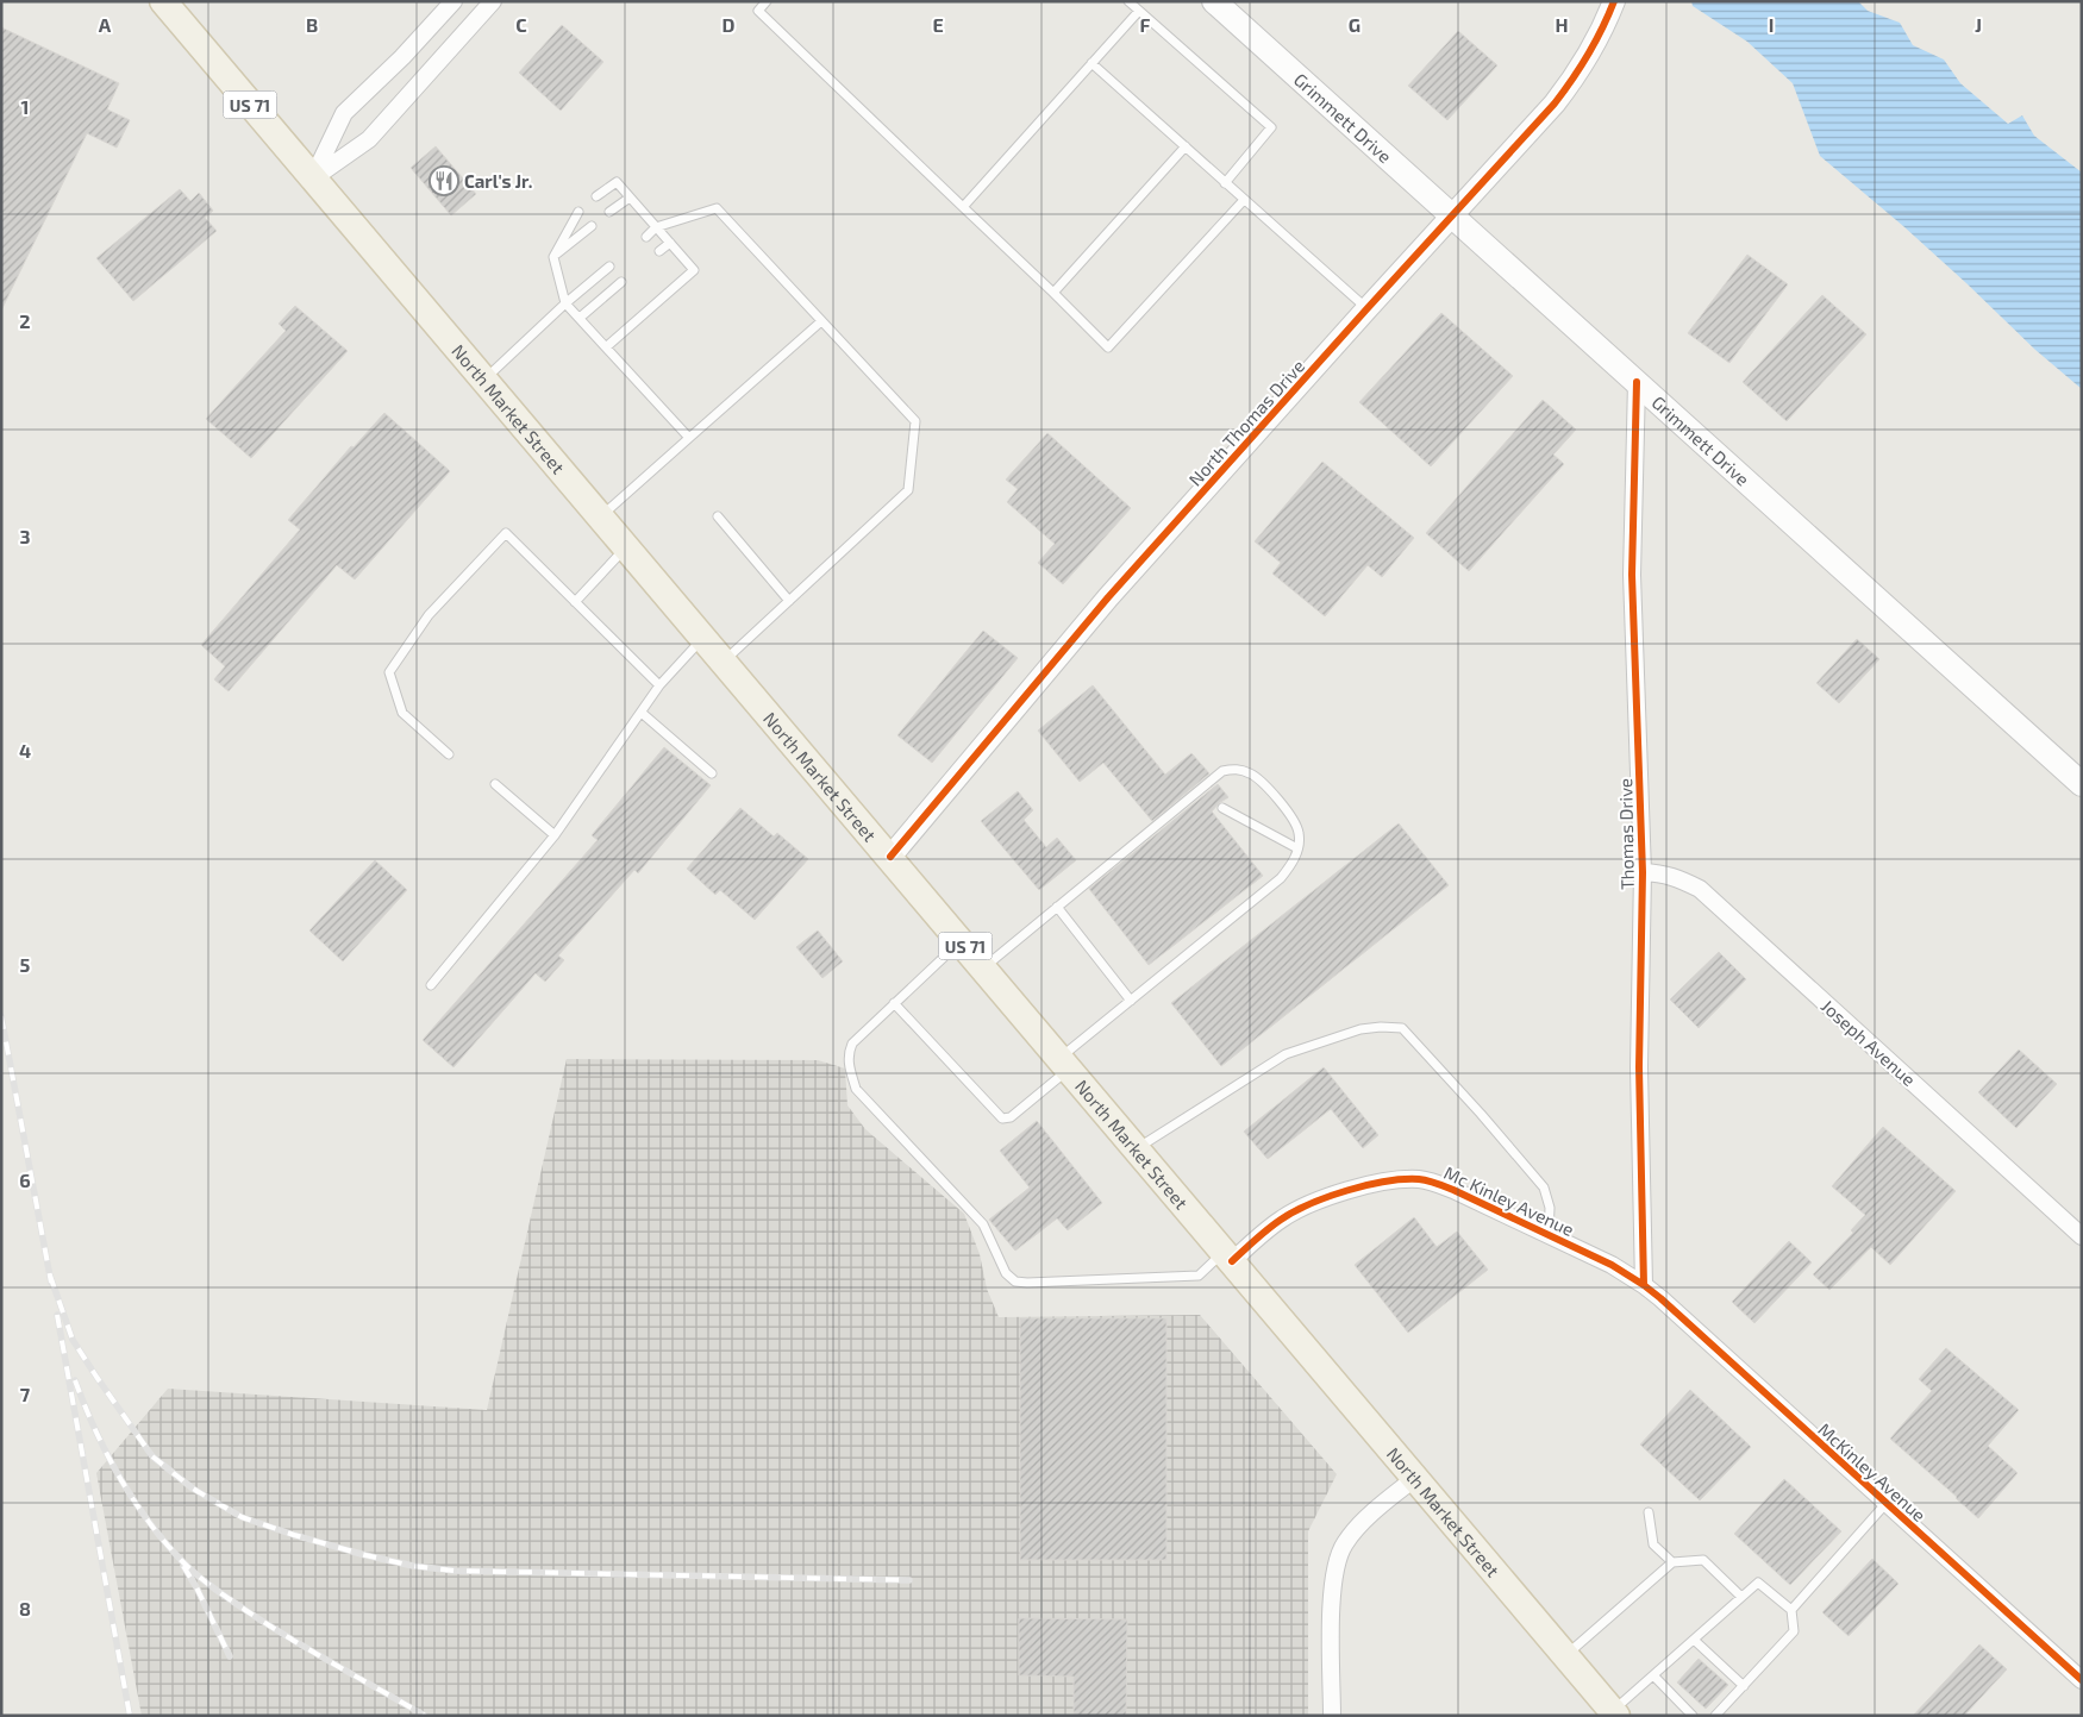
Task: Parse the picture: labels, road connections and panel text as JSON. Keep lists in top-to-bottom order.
{
  "streets": {
    "main road": ["US 71", "Grimmett Drive", "North Market Street"],
    "street": [
      "North Thomas Drive",
      "Thomas Drive",
      "Joseph Avenue",
      "Mc Kinley Avenue",
      "McKinley Avenue"
    ]
  },
  "crossings": [
    ["Grimmett Drive", "North Thomas Drive"],
    ["Grimmett Drive", "Thomas Drive"],
    ["North Market Street", "North Thomas Drive"],
    ["North Market Street", "Mc Kinley Avenue"],
    ["Thomas Drive", "Joseph Avenue"],
    ["Thomas Drive", "Mc Kinley Avenue"],
    ["Thomas Drive", "McKinley Avenue"],
    ["Mc Kinley Avenue", "McKinley Avenue"]
  ],
  "places": {
    "restaurant": ["Carl's Jr."]
  },
  "grid": {
    "columns": [
      "A",
      "B",
      "C",
      "D",
      "E",
      "F",
      "G",
      "H",
      "I",
      "J"
    ],
    "rows": [
      "1",
      "2",
      "3",
      "4",
      "5",
      "6",
      "7",
      "8"
    ]
  }
}
